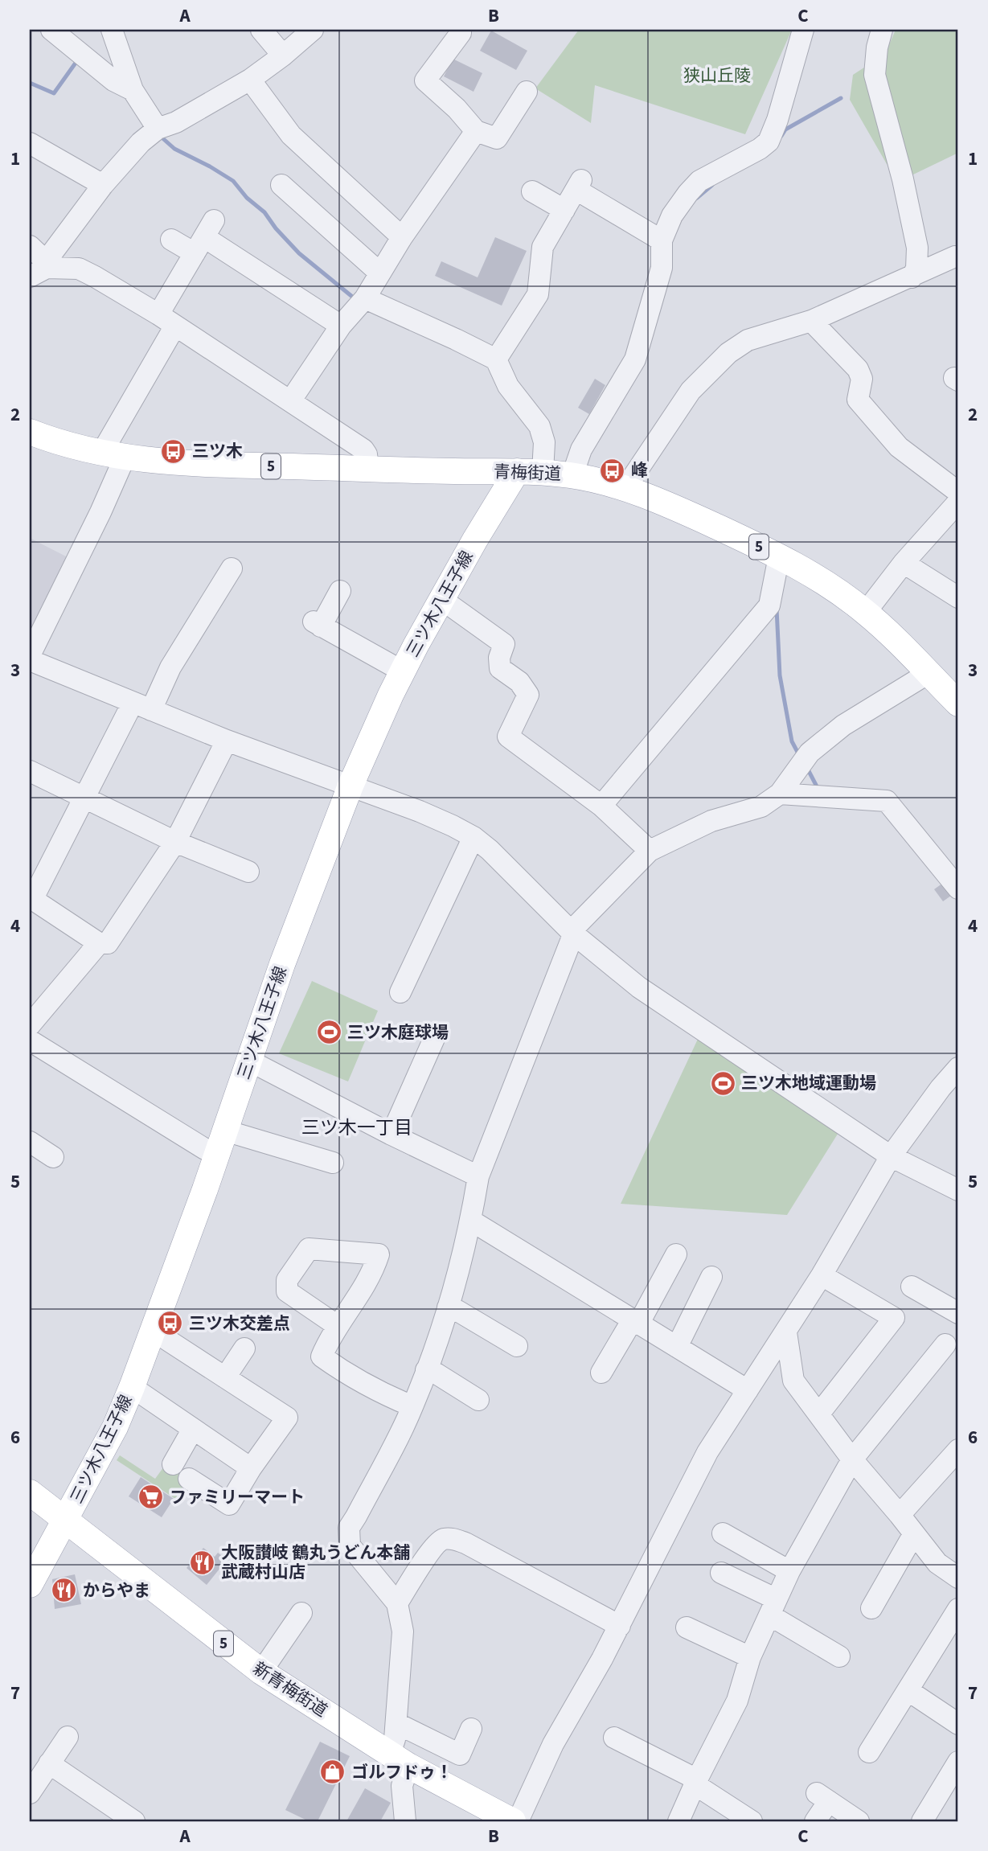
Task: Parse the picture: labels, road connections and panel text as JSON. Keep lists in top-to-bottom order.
{
  "streets": {
    "main road": [
      "5",
      "青梅街道",
      "三ツ木八王子線",
      "新青梅街道"
    ]
  },
  "crossings": [
    ["青梅街道", "三ツ木八王子線"],
    ["三ツ木八王子線", "新青梅街道"]
  ],
  "districts": ["三ツ木一丁目"],
  "parks": ["狭山丘陵"],
  "places": {
    "bus stop": ["三ツ木", "峰", "三ツ木交差点"],
    "sports": ["三ツ木庭球場", "三ツ木地域運動場"],
    "supermarket": ["ファミリーマート"],
    "restaurant": ["大阪讃岐 鶴丸うどん本舗 武蔵村山店", "からやま"],
    "shop": ["ゴルフドゥ！"]
  },
  "grid": {
    "columns": ["A", "B", "C"],
    "rows": [
      "1",
      "2",
      "3",
      "4",
      "5",
      "6",
      "7"
    ]
  }
}
